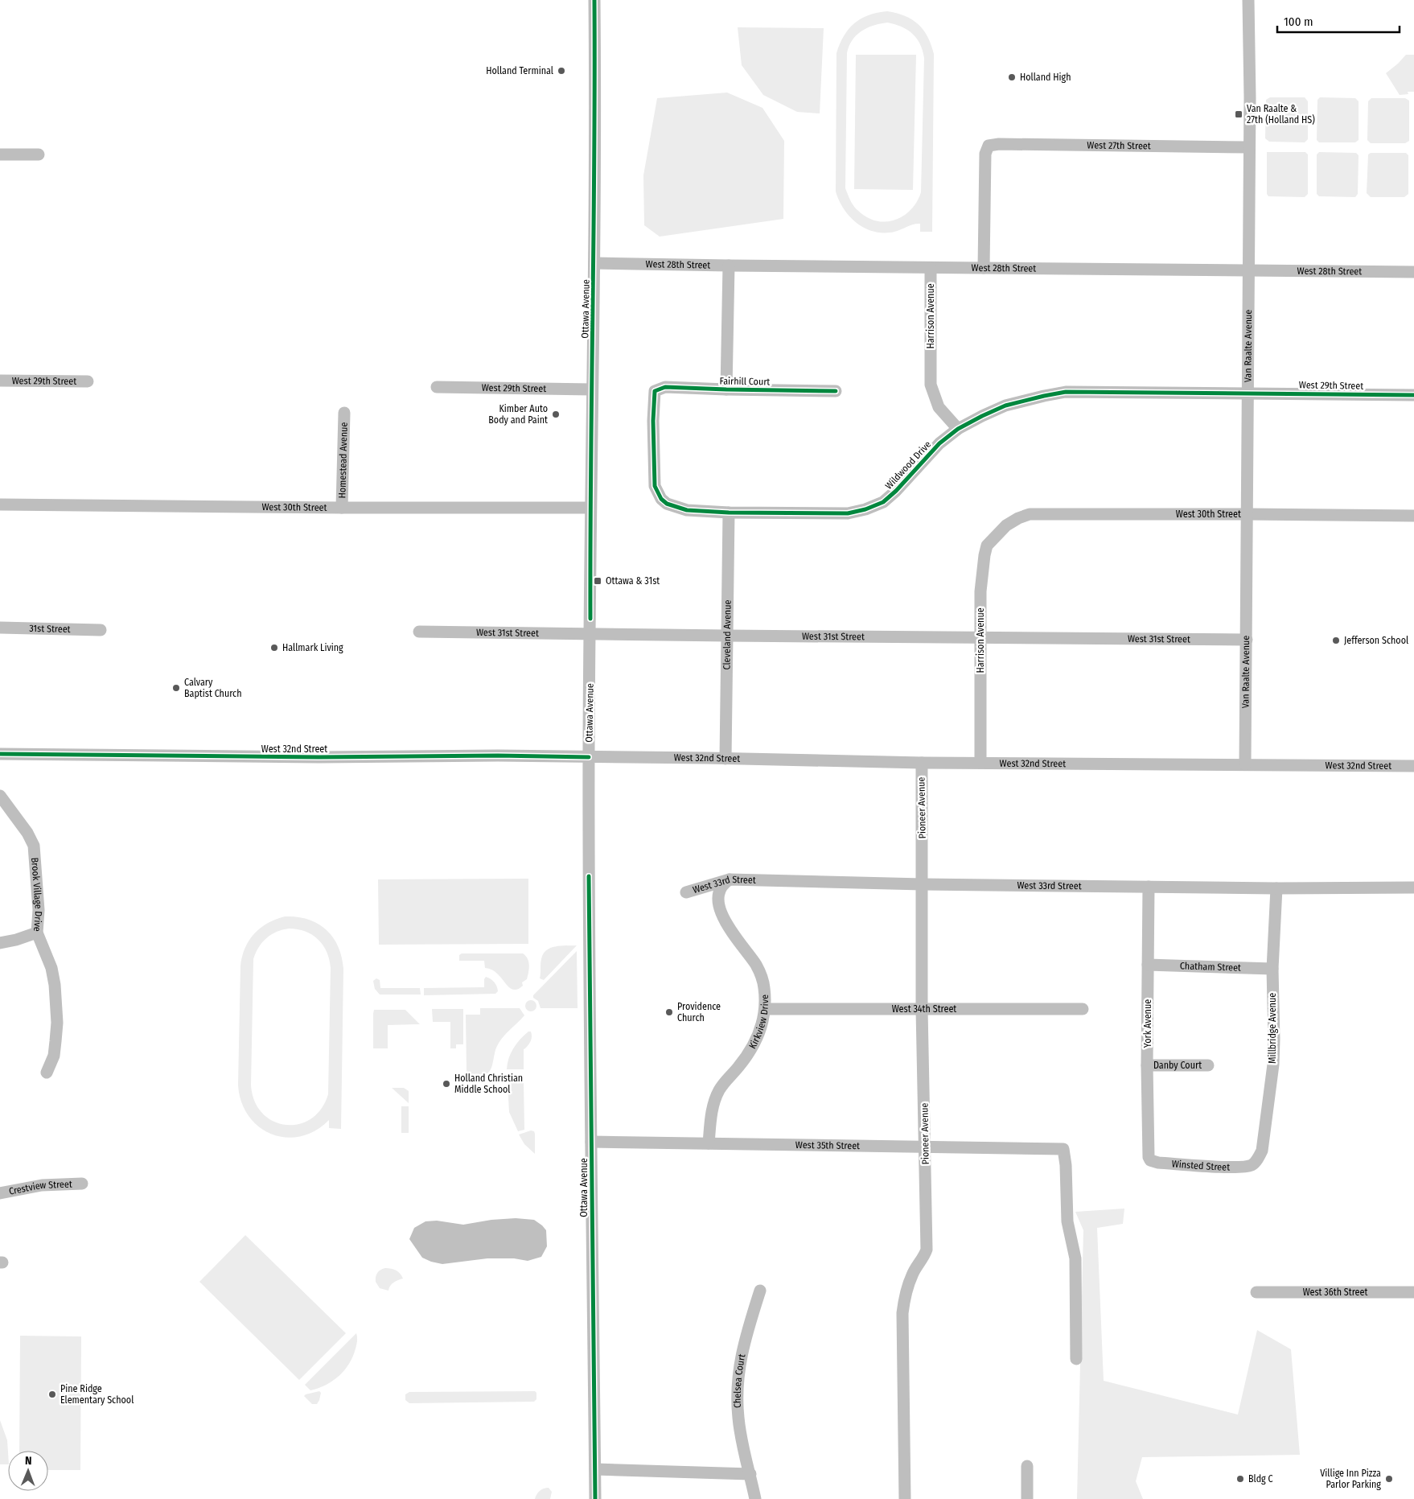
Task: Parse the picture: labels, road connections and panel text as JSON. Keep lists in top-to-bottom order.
{
  "streets": {
    "street": [
      "West 27th Street",
      "West 28th Street",
      "Ottawa Avenue",
      "Harrison Avenue",
      "Van Raalte Avenue",
      "West 29th Street",
      "Fairhill Court",
      "Homestead Avenue",
      "Wildwood Drive",
      "West 30th Street",
      "31st Street",
      "West 31st Street",
      "Cleveland Avenue",
      "West 32nd Street",
      "Pioneer Avenue",
      "West 33rd Street",
      "Brook Village Drive",
      "Chatham Street",
      "West 34th Street",
      "Kirkview Drive",
      "York Avenue",
      "Millbridge Avenue",
      "Danby Court",
      "West 35th Street",
      "Winsted Street",
      "Crestview Street",
      "West 36th Street",
      "Chelsea Court"
    ]
  },
  "crossings": [
    ["West 27th Street", "West 28th Street"],
    ["West 27th Street", "Van Raalte Avenue"],
    ["West 28th Street", "Ottawa Avenue"],
    ["West 28th Street", "Harrison Avenue"],
    ["West 28th Street", "Van Raalte Avenue"],
    ["Ottawa Avenue", "West 29th Street"],
    ["Ottawa Avenue", "West 30th Street"],
    ["Ottawa Avenue", "West 31st Street"],
    ["Ottawa Avenue", "West 32nd Street"],
    ["Ottawa Avenue", "West 35th Street"],
    ["Harrison Avenue", "Wildwood Drive"],
    ["Harrison Avenue", "West 30th Street"],
    ["Harrison Avenue", "West 31st Street"],
    ["Harrison Avenue", "West 32nd Street"],
    ["Van Raalte Avenue", "West 29th Street"],
    ["Van Raalte Avenue", "Wildwood Drive"],
    ["Van Raalte Avenue", "West 30th Street"],
    ["Van Raalte Avenue", "West 31st Street"],
    ["Van Raalte Avenue", "West 32nd Street"],
    ["West 29th Street", "Wildwood Drive"],
    ["Fairhill Court", "Wildwood Drive"],
    ["Homestead Avenue", "West 30th Street"],
    ["Wildwood Drive", "Cleveland Avenue"],
    ["West 31st Street", "Cleveland Avenue"],
    ["Cleveland Avenue", "West 32nd Street"],
    ["West 32nd Street", "Pioneer Avenue"],
    ["Pioneer Avenue", "West 33rd Street"],
    ["Pioneer Avenue", "West 34th Street"],
    ["Pioneer Avenue", "West 35th Street"],
    ["West 33rd Street", "Kirkview Drive"],
    ["West 33rd Street", "York Avenue"],
    ["West 33rd Street", "Millbridge Avenue"],
    ["Chatham Street", "York Avenue"],
    ["Chatham Street", "Millbridge Avenue"],
    ["West 34th Street", "Kirkview Drive"],
    ["Kirkview Drive", "West 35th Street"],
    ["York Avenue", "Danby Court"],
    ["York Avenue", "Winsted Street"],
    ["Millbridge Avenue", "Winsted Street"]
  ],
  "places": {
    "other": [
      "Holland Terminal",
      "Holland High",
      "Kimber Auto Body and Paint",
      "Jefferson School",
      "Hallmark Living",
      "Calvary Baptist Church",
      "Providence Church",
      "Holland Christian Middle School",
      "Pine Ridge Elementary School",
      "Bldg C",
      "Villige Inn Pizza Parlor Parking"
    ],
    "transit": ["Van Raalte & 27th (Holland HS)", "Ottawa & 31st"]
  },
  "scale_bar": "100 m",
  "north": "top"
}
